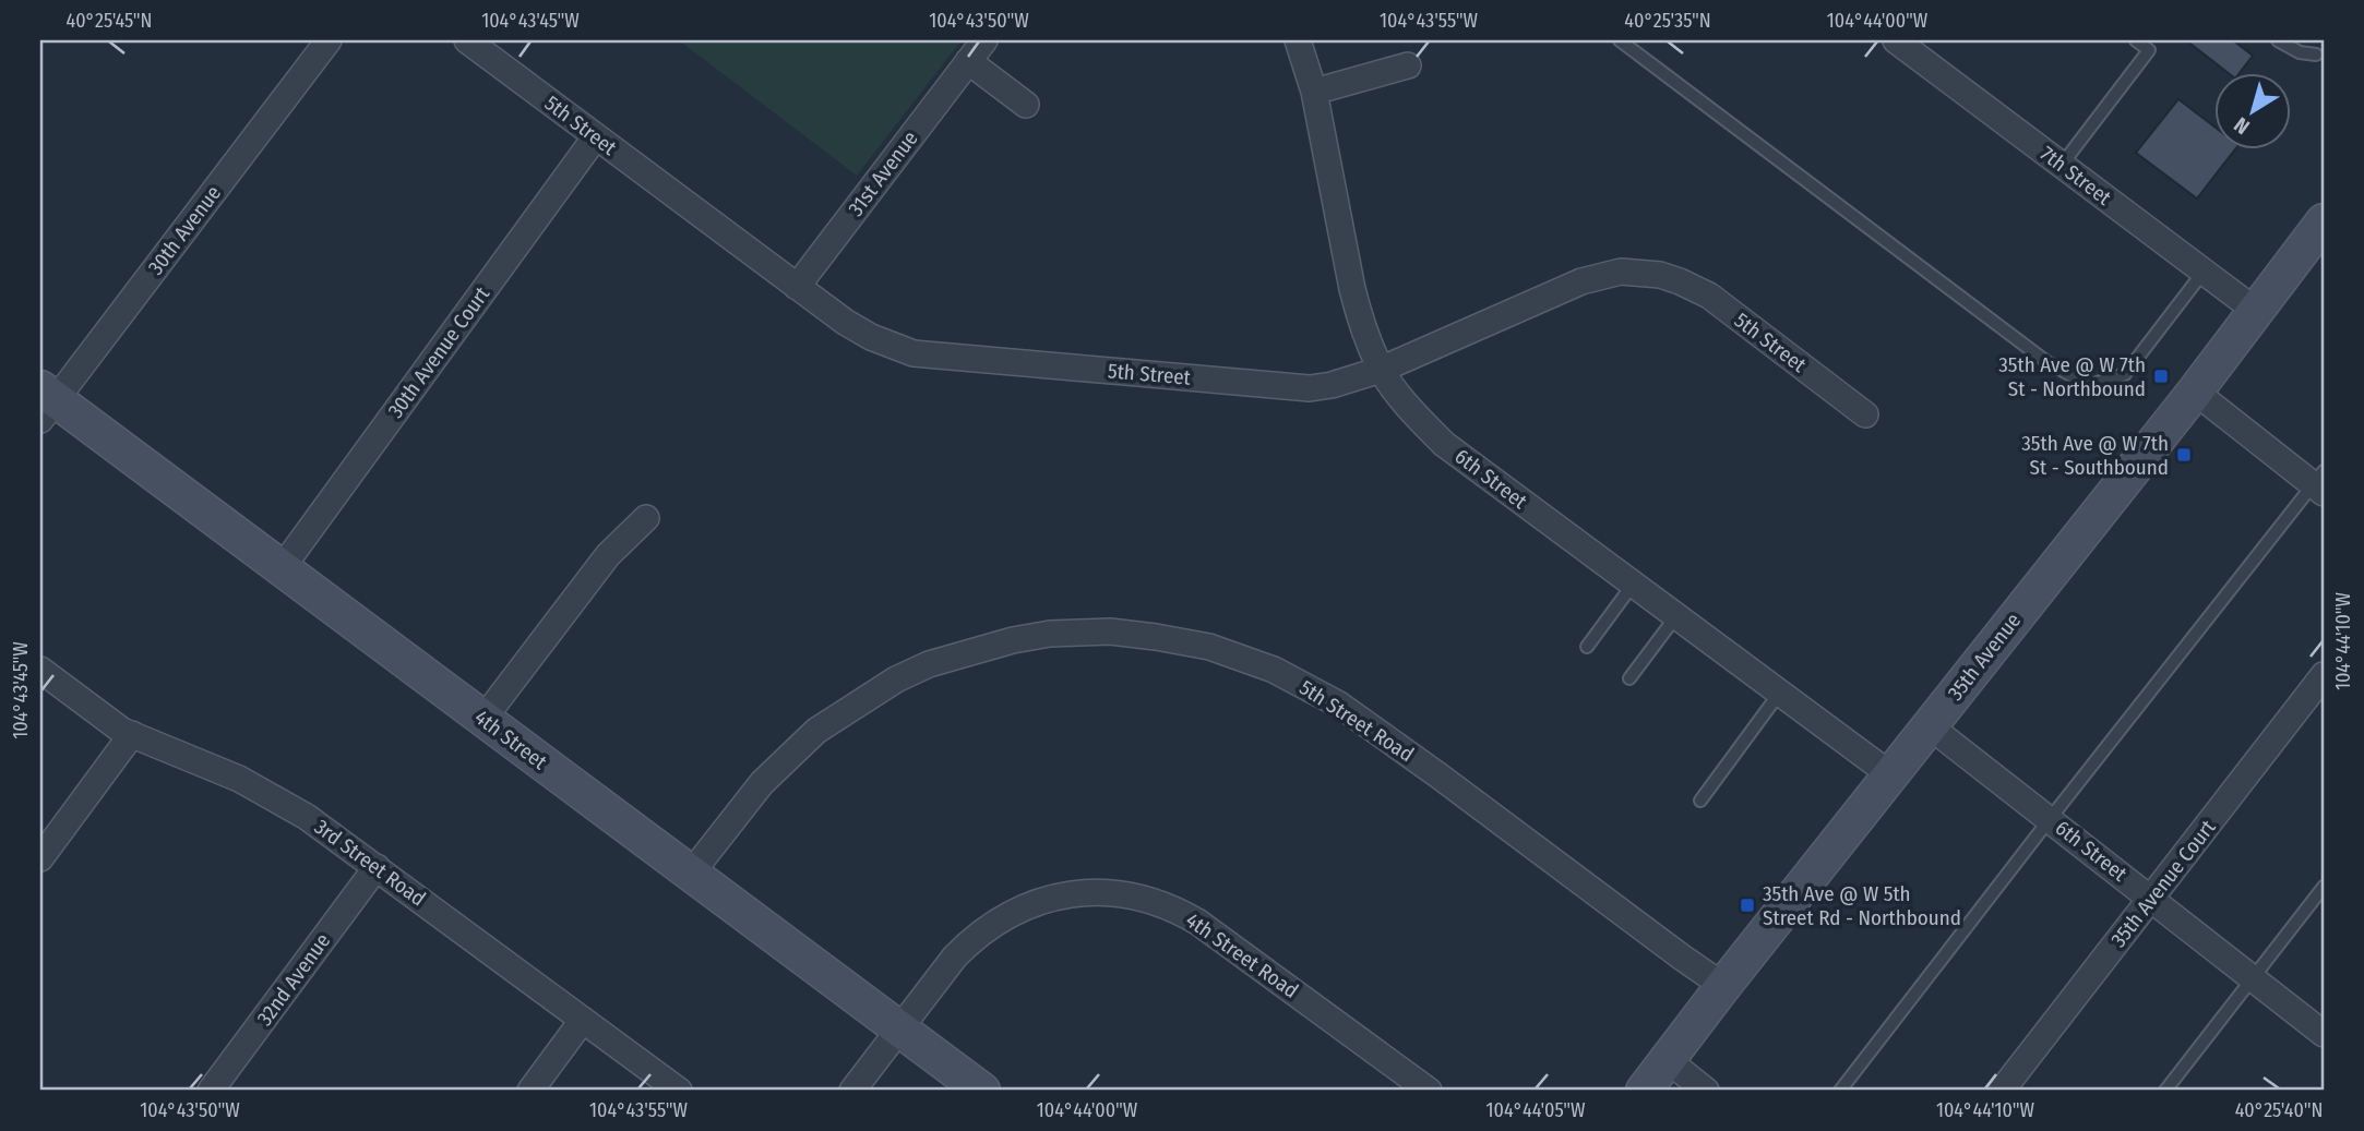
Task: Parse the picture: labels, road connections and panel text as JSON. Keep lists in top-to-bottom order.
{
  "streets": {
    "main road": ["35th Avenue", "4th Street"],
    "street": [
      "5th Street",
      "31st Avenue",
      "7th Street",
      "30th Avenue",
      "30th Avenue Court",
      "6th Street",
      "5th Street Road",
      "3rd Street Road",
      "35th Avenue Court",
      "4th Street Road",
      "32nd Avenue"
    ]
  },
  "crossings": [
    ["5th Street", "31st Avenue"],
    ["5th Street", "30th Avenue Court"],
    ["5th Street", "6th Street"],
    ["7th Street", "35th Avenue"],
    ["30th Avenue", "4th Street"],
    ["30th Avenue Court", "4th Street"],
    ["6th Street", "35th Avenue"],
    ["6th Street", "35th Avenue Court"],
    ["35th Avenue", "5th Street Road"],
    ["5th Street Road", "4th Street"],
    ["4th Street", "4th Street Road"],
    ["3rd Street Road", "32nd Avenue"]
  ],
  "places": {
    "transit": ["35th Ave @ W 7th St - Northbound", "35th Ave @ W 7th St - Southbound", "35th Ave @ W 5th Street Rd - Northbound"]
  },
  "north": "bottom left",
  "coordinates": [
    "40°25'45\"N",
    "104°43'45\"W",
    "104°43'50\"W",
    "104°43'55\"W",
    "40°25'35\"N",
    "104°44'00\"W",
    "104°44'10\"W",
    "104°44'05\"W",
    "40°25'40\"N"
  ]
}
